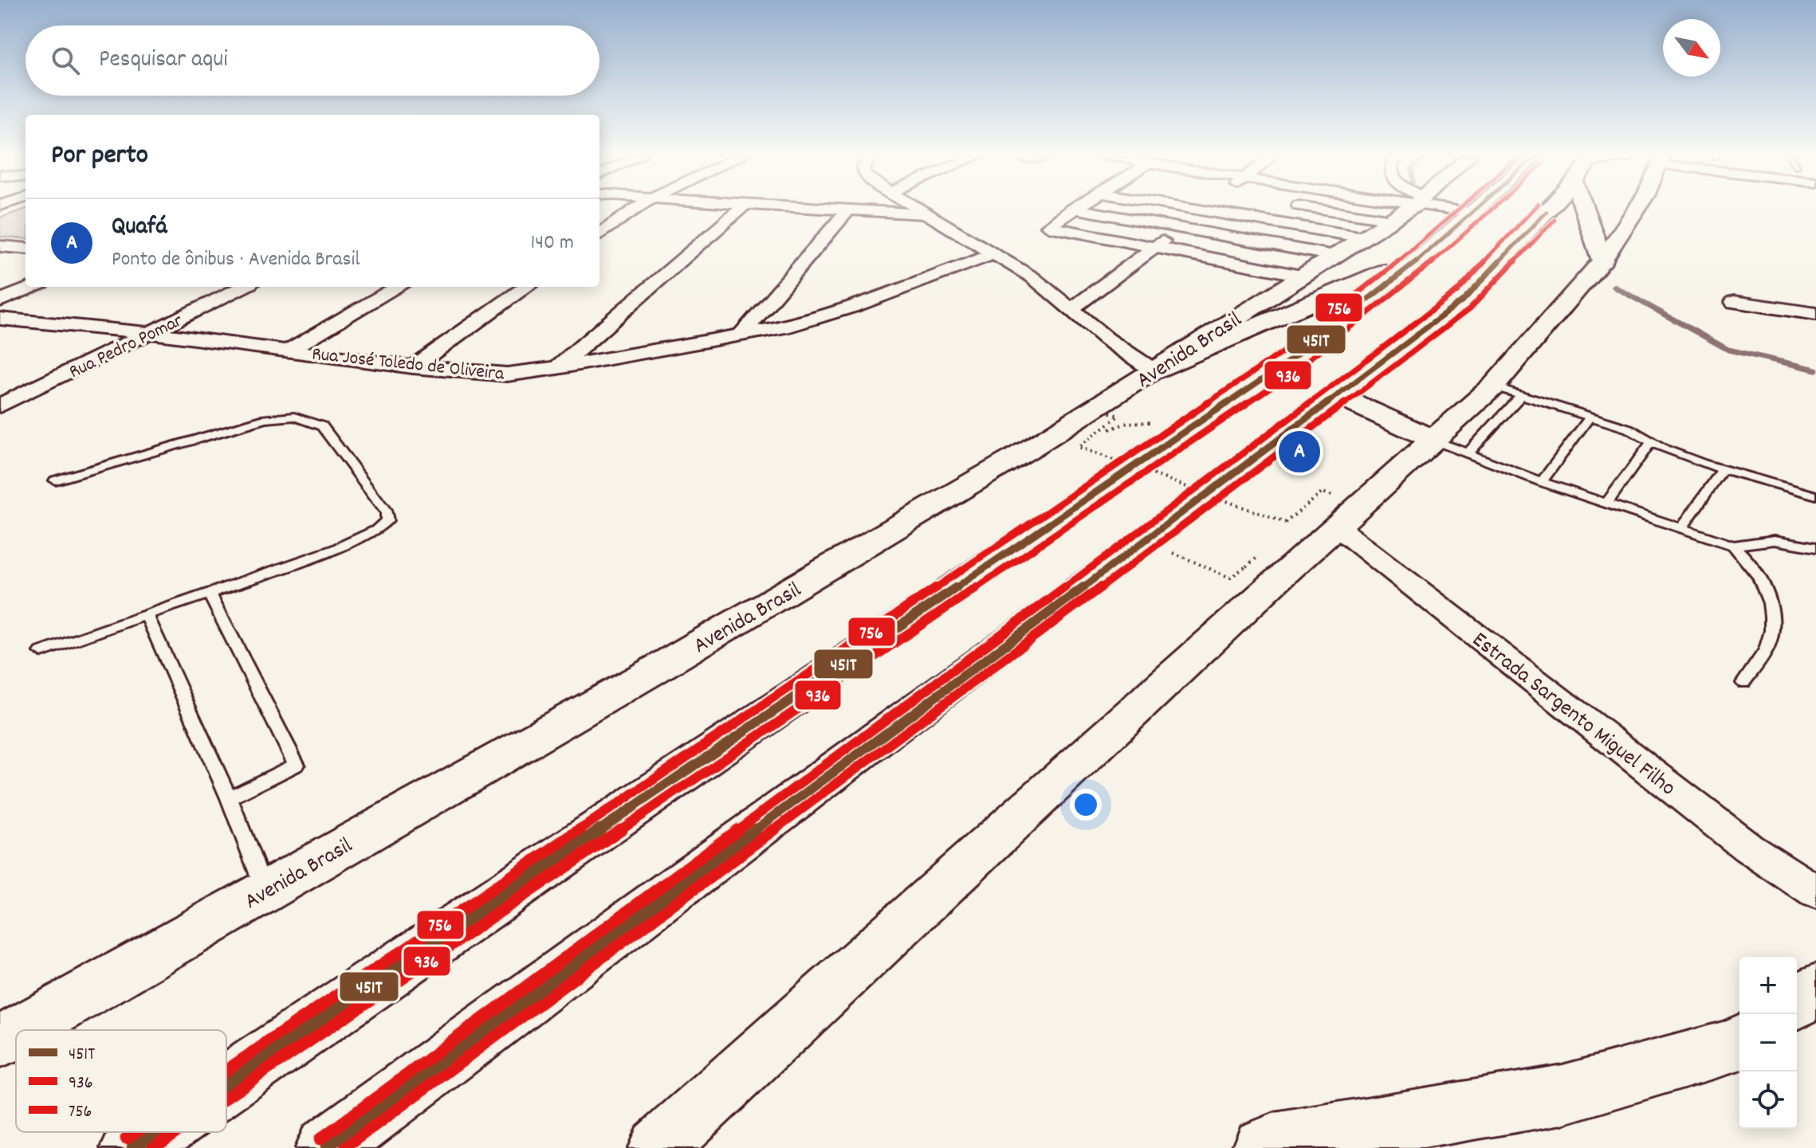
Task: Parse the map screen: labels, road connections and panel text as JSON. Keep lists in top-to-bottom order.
{
  "streets": {
    "street": [
      "Rua Pedro Pomar",
      "Avenida Brasil",
      "Rua José Toledo de Oliveira",
      "Estrada Sargento Miguel Filho"
    ]
  },
  "crossings": [
    ["Rua Pedro Pomar", "Rua José Toledo de Oliveira"]
  ],
  "lines": ["transit line 451T", "transit line 936", "transit line 756"],
  "legend": ["451T", "936", "756"],
  "north": "bottom right",
  "page": {
    "search": "Pesquisar aqui",
    "heading": "Por perto",
    "list": [
      {
        "mark": "A",
        "name": "Quafá",
        "note": "Ponto de ônibus · Avenida Brasil",
        "value": "140 m"
      }
    ],
    "pins": "A",
    "map_buttons": ["+", "−"]
  }
}
